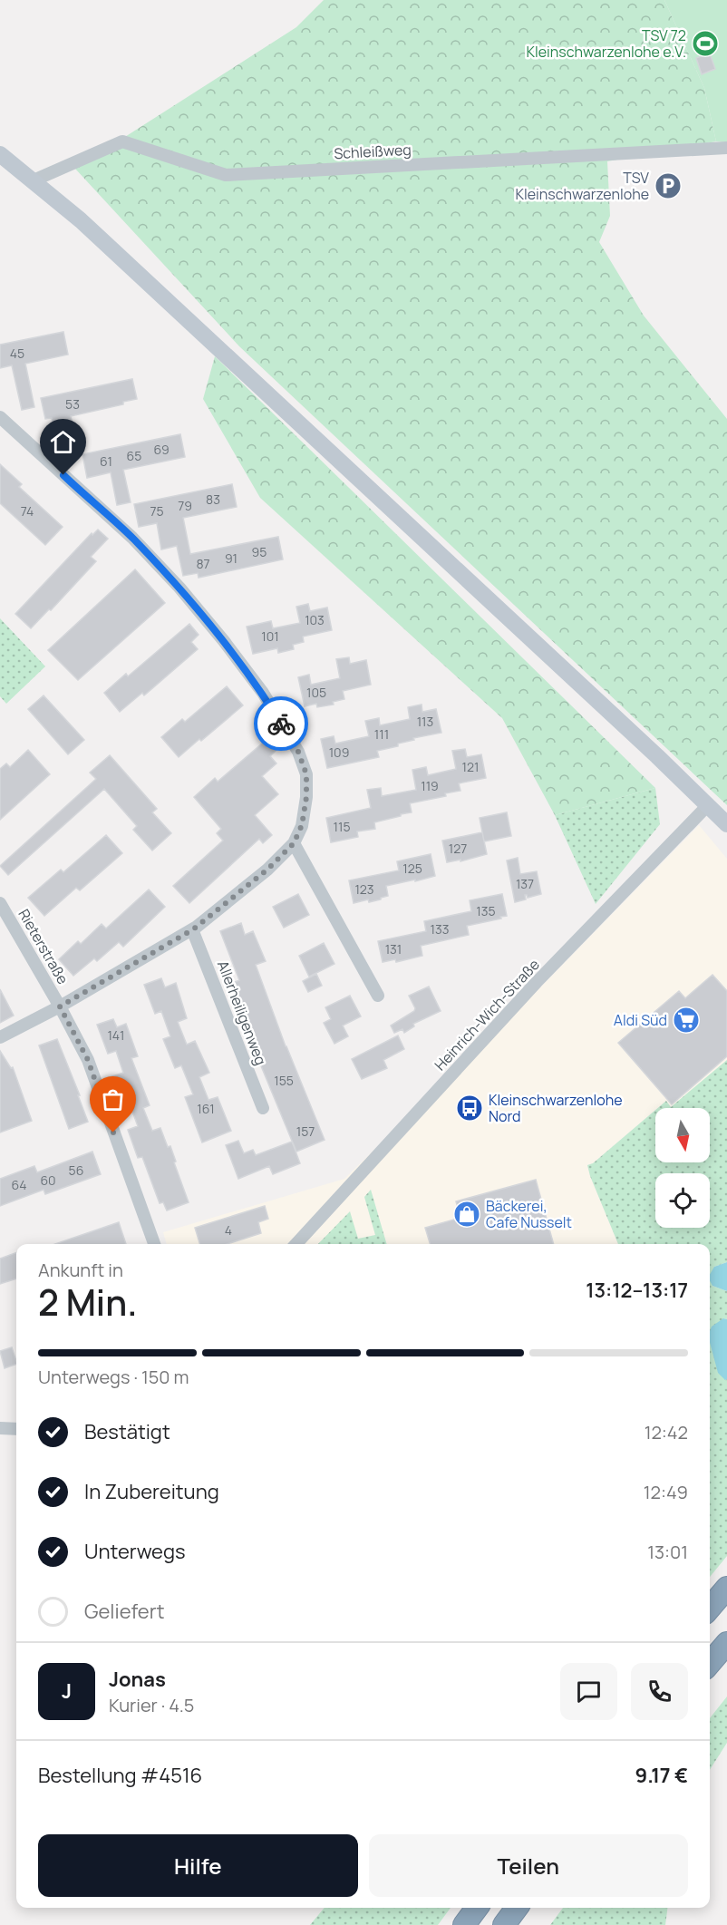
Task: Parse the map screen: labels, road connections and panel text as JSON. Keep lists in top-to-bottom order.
{
  "streets": {
    "street": [
      "Schleißweg",
      "Rieterstraße",
      "Allerheiligenweg",
      "Heinrich-Wich-Straße"
    ]
  },
  "places": {
    "sports": ["TSV 72 Kleinschwarzenlohe e.V."],
    "parking": ["TSV Kleinschwarzenlohe"],
    "supermarket": ["Aldi Süd"],
    "bus stop": ["Kleinschwarzenlohe Nord"],
    "shop": ["Bäckerei, Cafe Nusselt"]
  },
  "house_numbers": [
    "45",
    "53",
    "69",
    "65",
    "61",
    "83",
    "79",
    "74",
    "75",
    "95",
    "91",
    "87",
    "103",
    "101",
    "105",
    "113",
    "111",
    "109",
    "121",
    "119",
    "115",
    "127",
    "125",
    "137",
    "123",
    "135",
    "133",
    "131",
    "141",
    "155",
    "161",
    "157",
    "56",
    "60",
    "64",
    "4"
  ],
  "north": "bottom",
  "page": {
    "heading": ["2 Min.", "Ankunft in", "13:12–13:17"],
    "panel": [
      "Jonas",
      "Kurier · 4.5",
      "Bestellung #4516",
      "9.17 €"
    ],
    "bar": "Unterwegs · 150 m",
    "list": [
      ["Bestätigt", "12:42"],
      ["In Zubereitung", "12:49"],
      ["Unterwegs", "13:01"],
      "Geliefert"
    ],
    "round": "J",
    "buttons": ["Hilfe", "Teilen"]
  }
}
